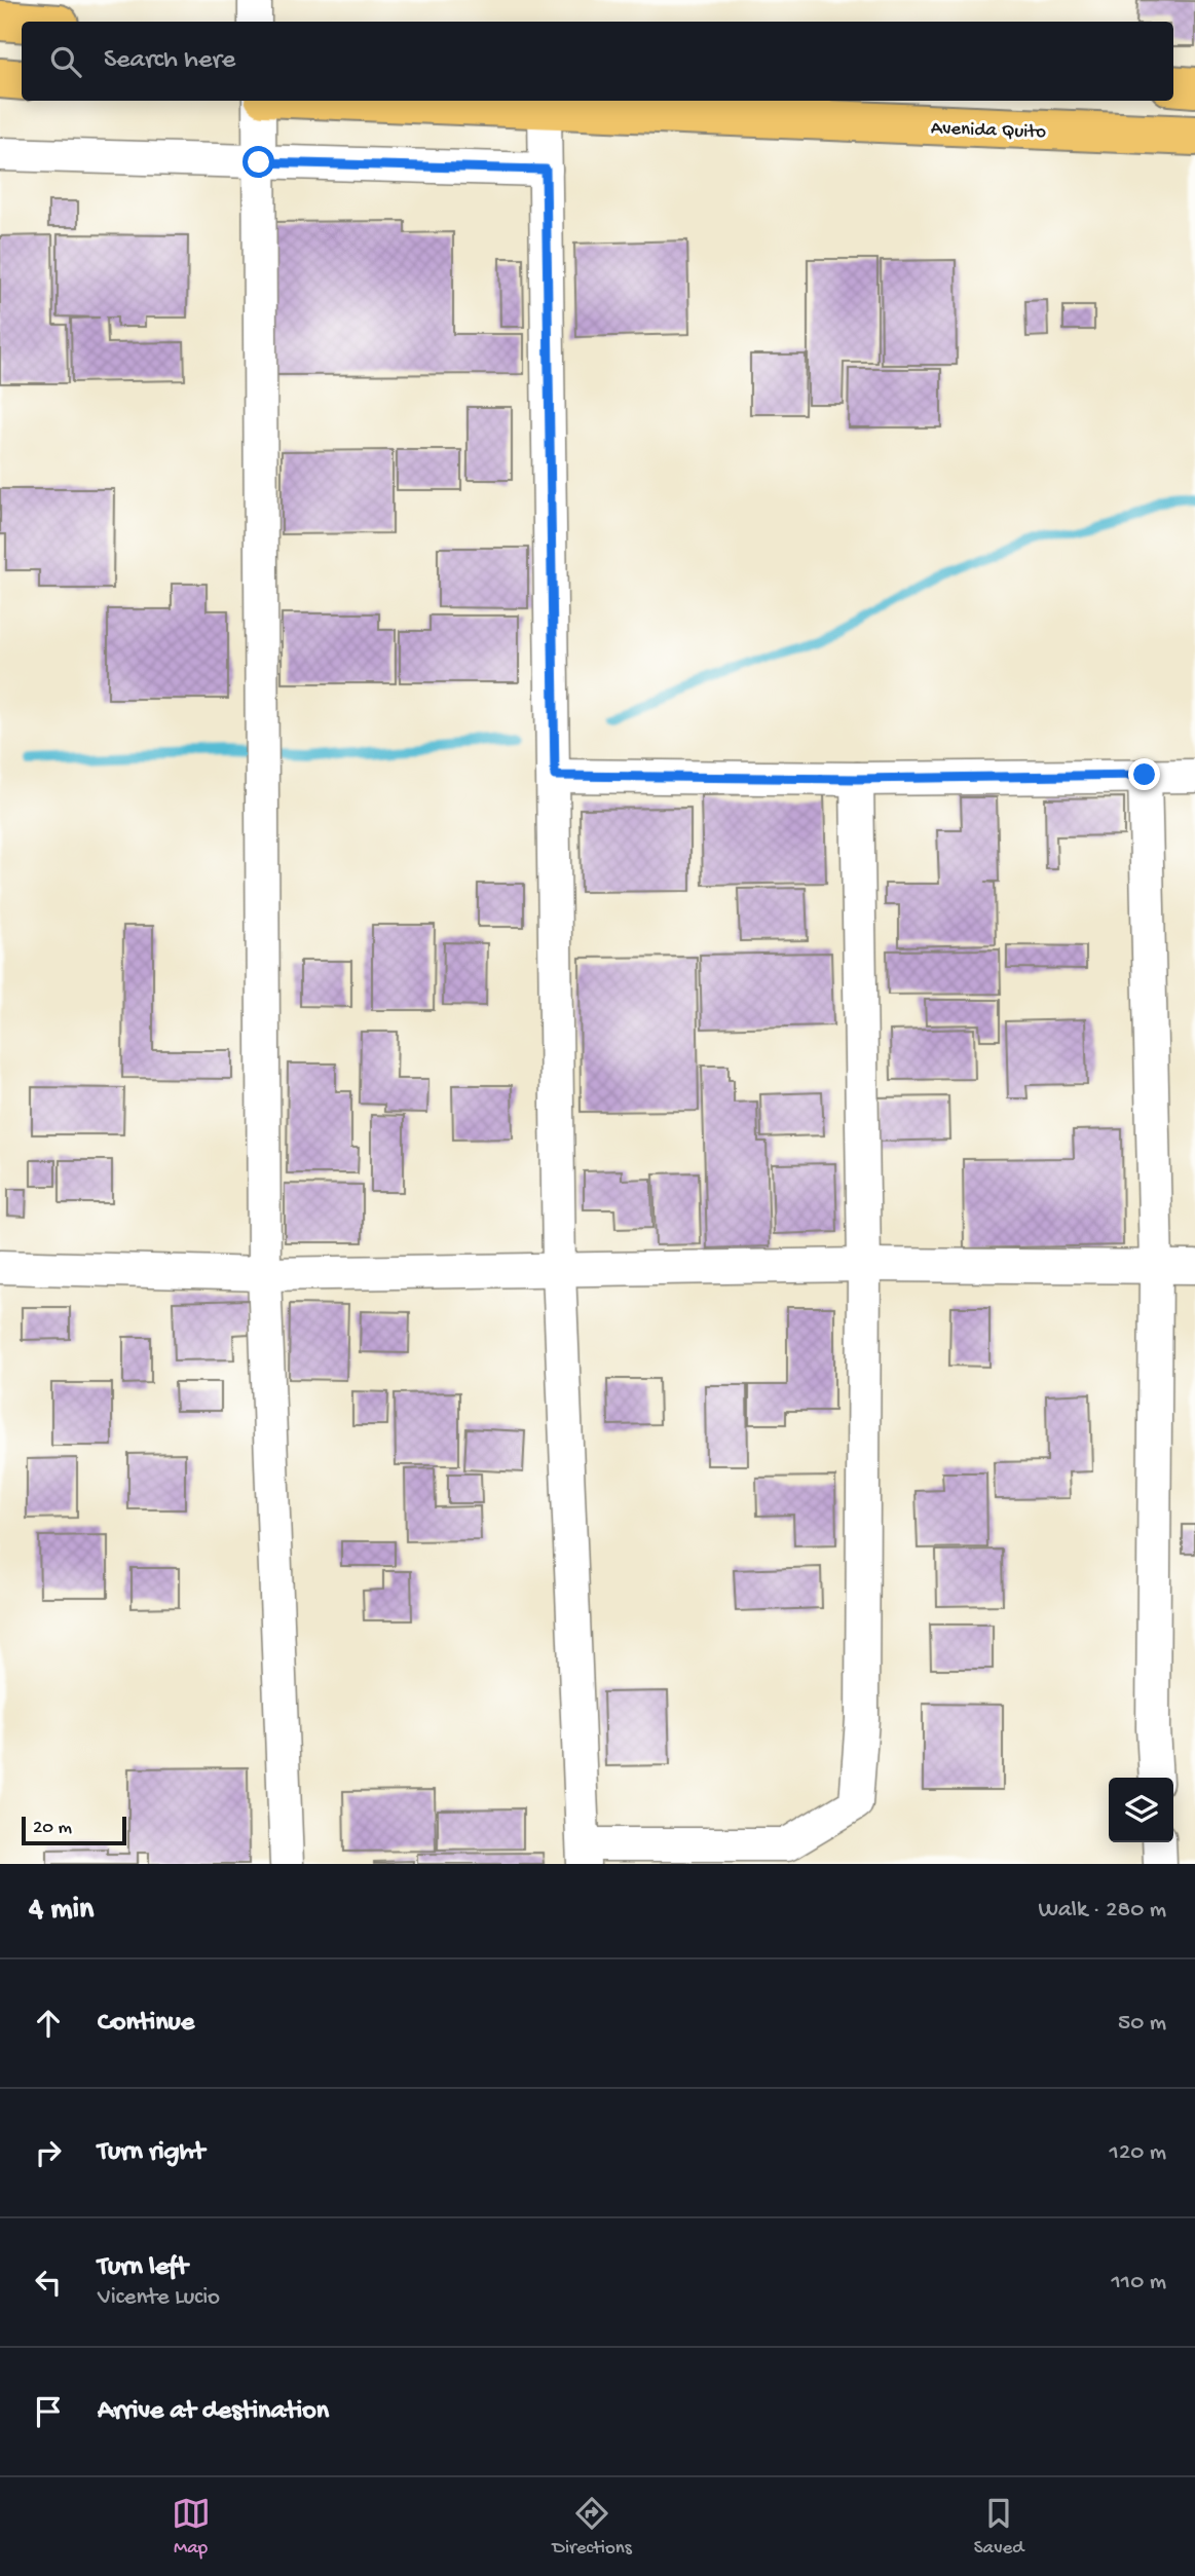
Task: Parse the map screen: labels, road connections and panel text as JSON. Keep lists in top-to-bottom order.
{
  "streets": {
    "highway": ["Avenida Quito"]
  },
  "scale_bar": "20 m",
  "page": {
    "search": "Search here",
    "scale": "20 m",
    "heading": ["4 min", "Walk · 280 m"],
    "list": [
      ["Continue", "50 m"],
      ["Turn right", "120 m"],
      ["Turn left", "Vicente Lucio", "110 m"],
      "Arrive at destination"
    ],
    "nav": ["Map", "Directions", "Saved"]
  }
}
